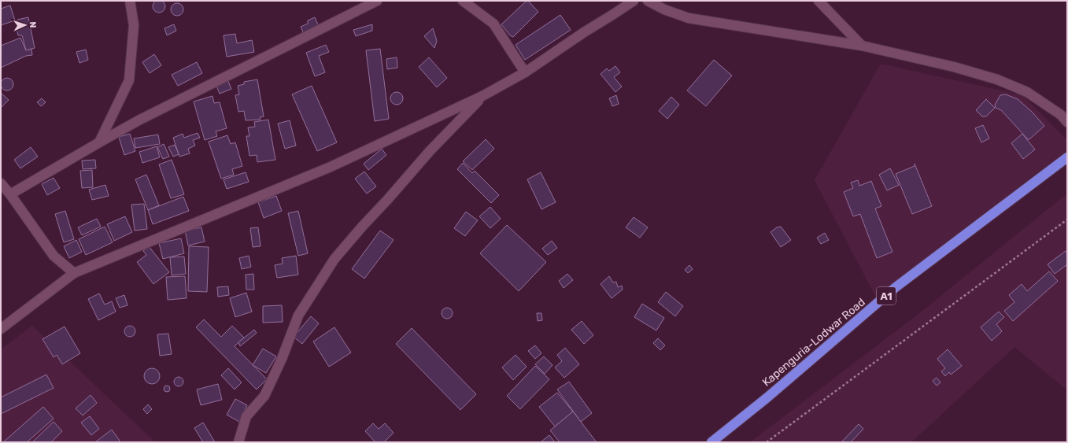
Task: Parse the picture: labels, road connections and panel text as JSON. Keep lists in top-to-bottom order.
{
  "streets": {
    "highway": ["A1", "Kapenguria-Lodwar Road"]
  },
  "north": "right"
}
